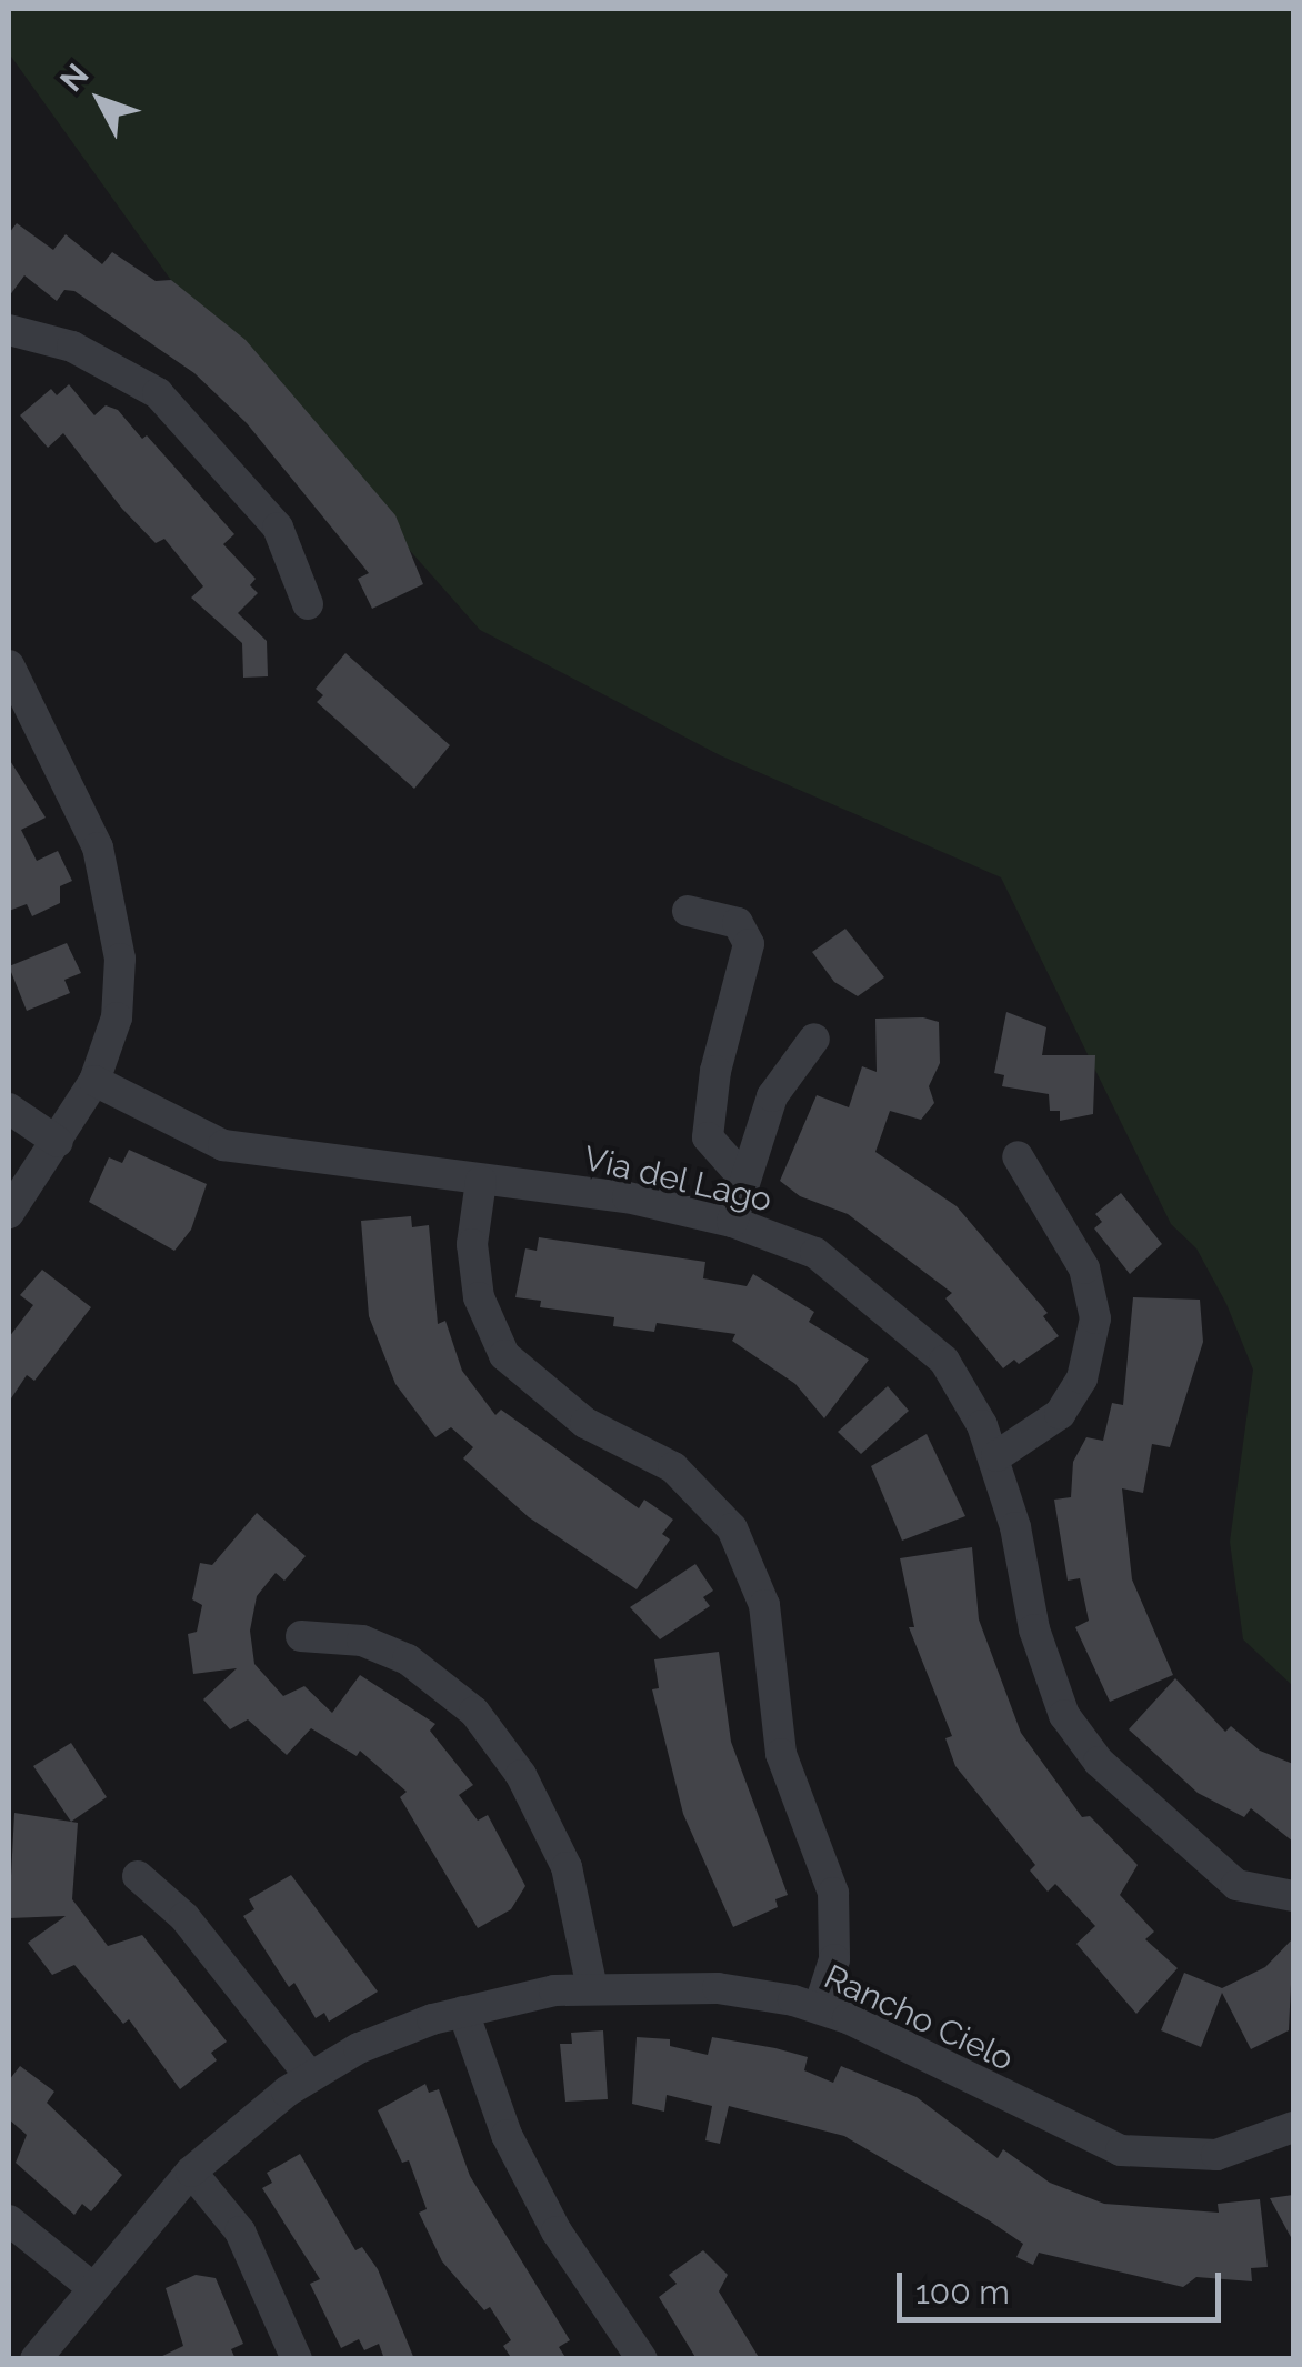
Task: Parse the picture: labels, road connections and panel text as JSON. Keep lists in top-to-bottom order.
{
  "streets": {
    "street": ["Via del Lago", "Rancho Cielo"]
  },
  "scale_bar": "100 m",
  "north": "top left"
}
